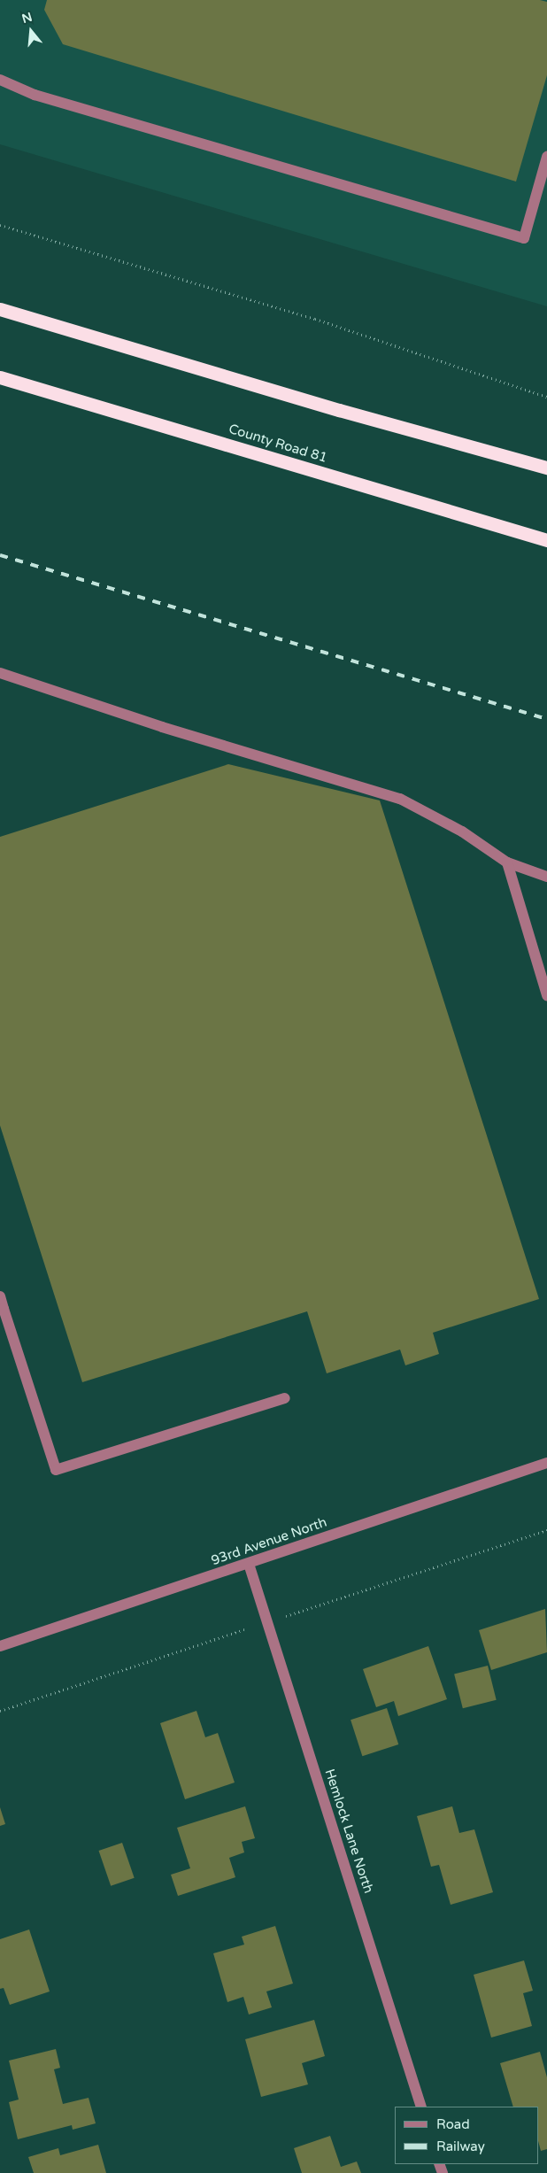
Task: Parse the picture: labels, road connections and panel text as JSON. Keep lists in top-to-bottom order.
{
  "streets": {
    "highway": ["County Road 81"],
    "street": ["93rd Avenue North", "Hemlock Lane North"]
  },
  "crossings": [
    ["93rd Avenue North", "Hemlock Lane North"]
  ],
  "legend": ["Road", "Railway"],
  "north": "top"
}
